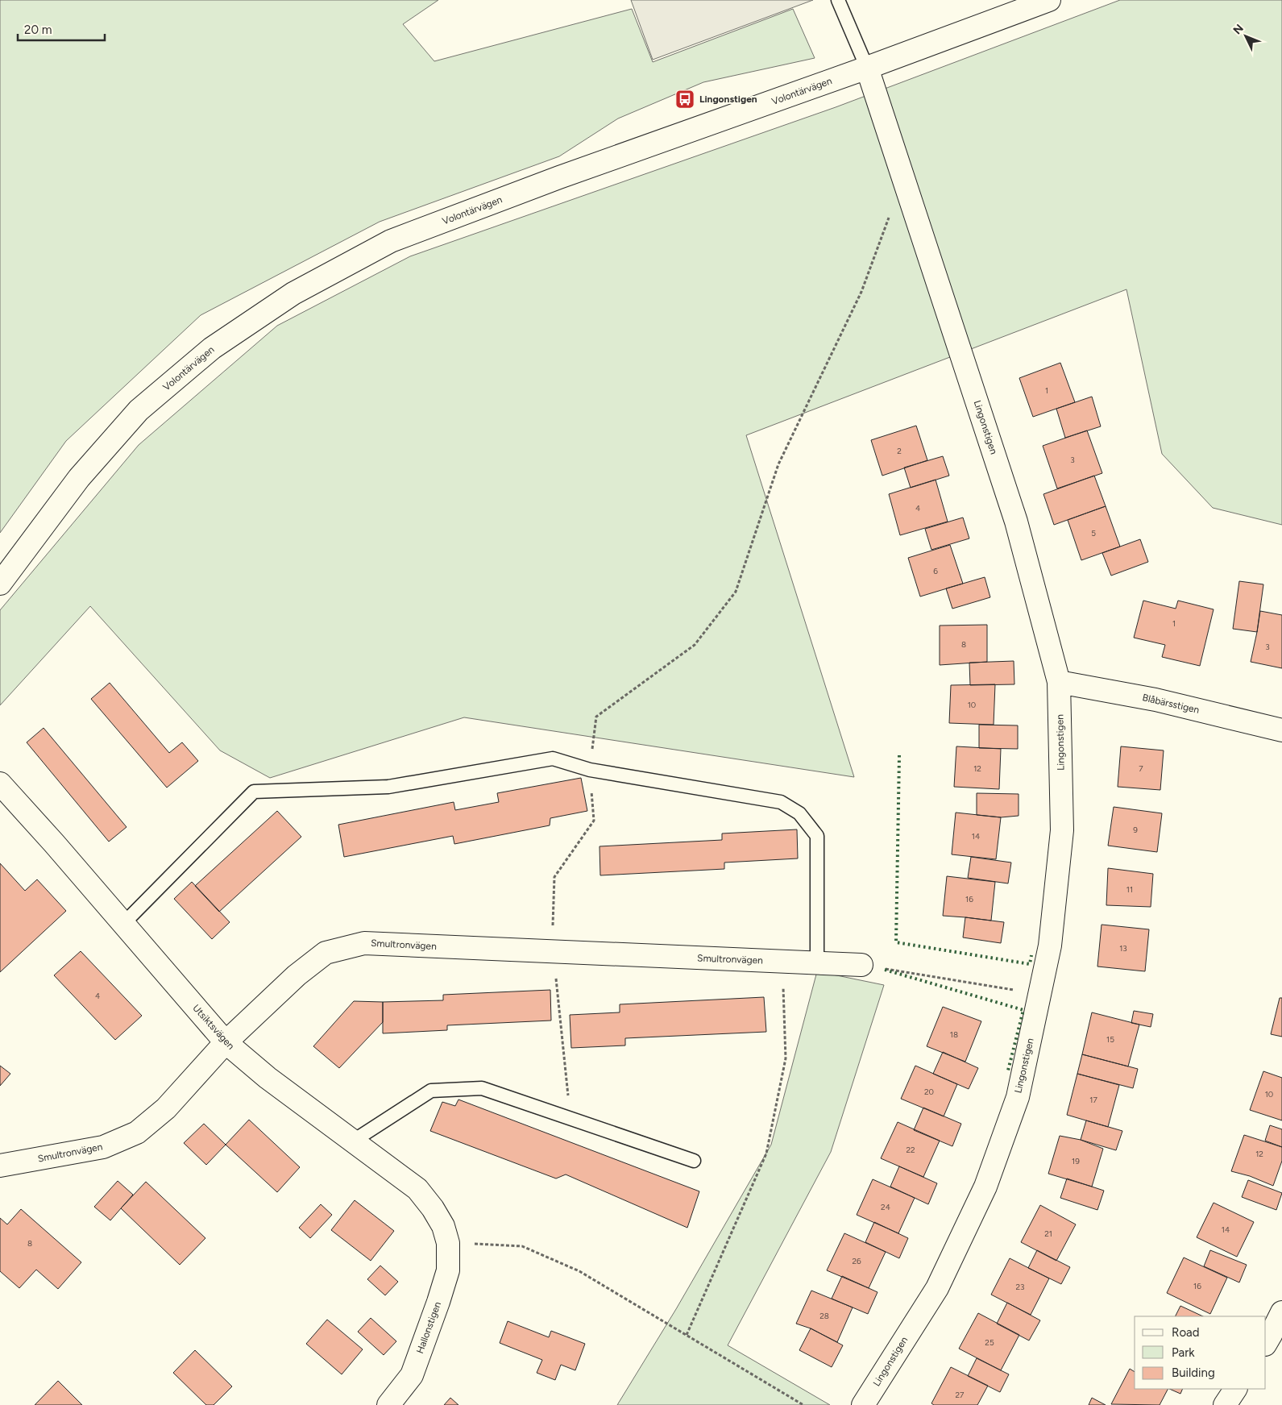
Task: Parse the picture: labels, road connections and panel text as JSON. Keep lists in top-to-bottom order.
{
  "streets": {
    "street": [
      "Volontärvägen",
      "Lingonstigen",
      "Blåbärsstigen",
      "Smultronvägen",
      "Utsiktsvägen",
      "Hallonstigen"
    ]
  },
  "crossings": [
    ["Volontärvägen", "Lingonstigen"],
    ["Lingonstigen", "Blåbärsstigen"],
    ["Smultronvägen", "Utsiktsvägen"],
    ["Utsiktsvägen", "Hallonstigen"]
  ],
  "places": {
    "bus stop": ["Lingonstigen"]
  },
  "house_numbers": [
    "1",
    "2",
    "3",
    "4",
    "5",
    "6",
    "1",
    "8",
    "3",
    "10",
    "12",
    "7",
    "9",
    "14",
    "11",
    "16",
    "13",
    "4",
    "18",
    "15",
    "20",
    "10",
    "17",
    "22",
    "12",
    "19",
    "24",
    "14",
    "21",
    "8",
    "26",
    "16",
    "23",
    "28",
    "25",
    "27"
  ],
  "legend": ["Road", "Park", "Building"],
  "scale_bar": "20 m",
  "north": "top left"
}
